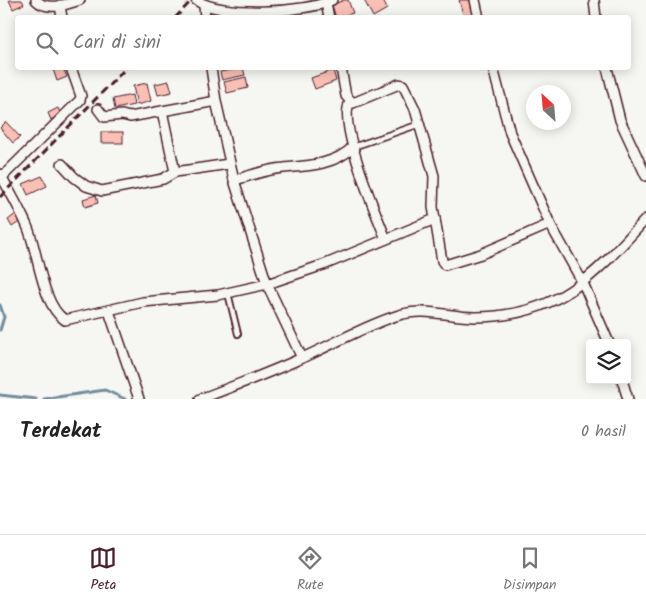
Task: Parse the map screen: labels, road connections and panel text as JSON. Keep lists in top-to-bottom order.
{
  "north": "top left",
  "page": {
    "search": "Cari di sini",
    "heading": ["Terdekat", "0 hasil"],
    "nav": ["Peta", "Rute", "Disimpan"]
  }
}
